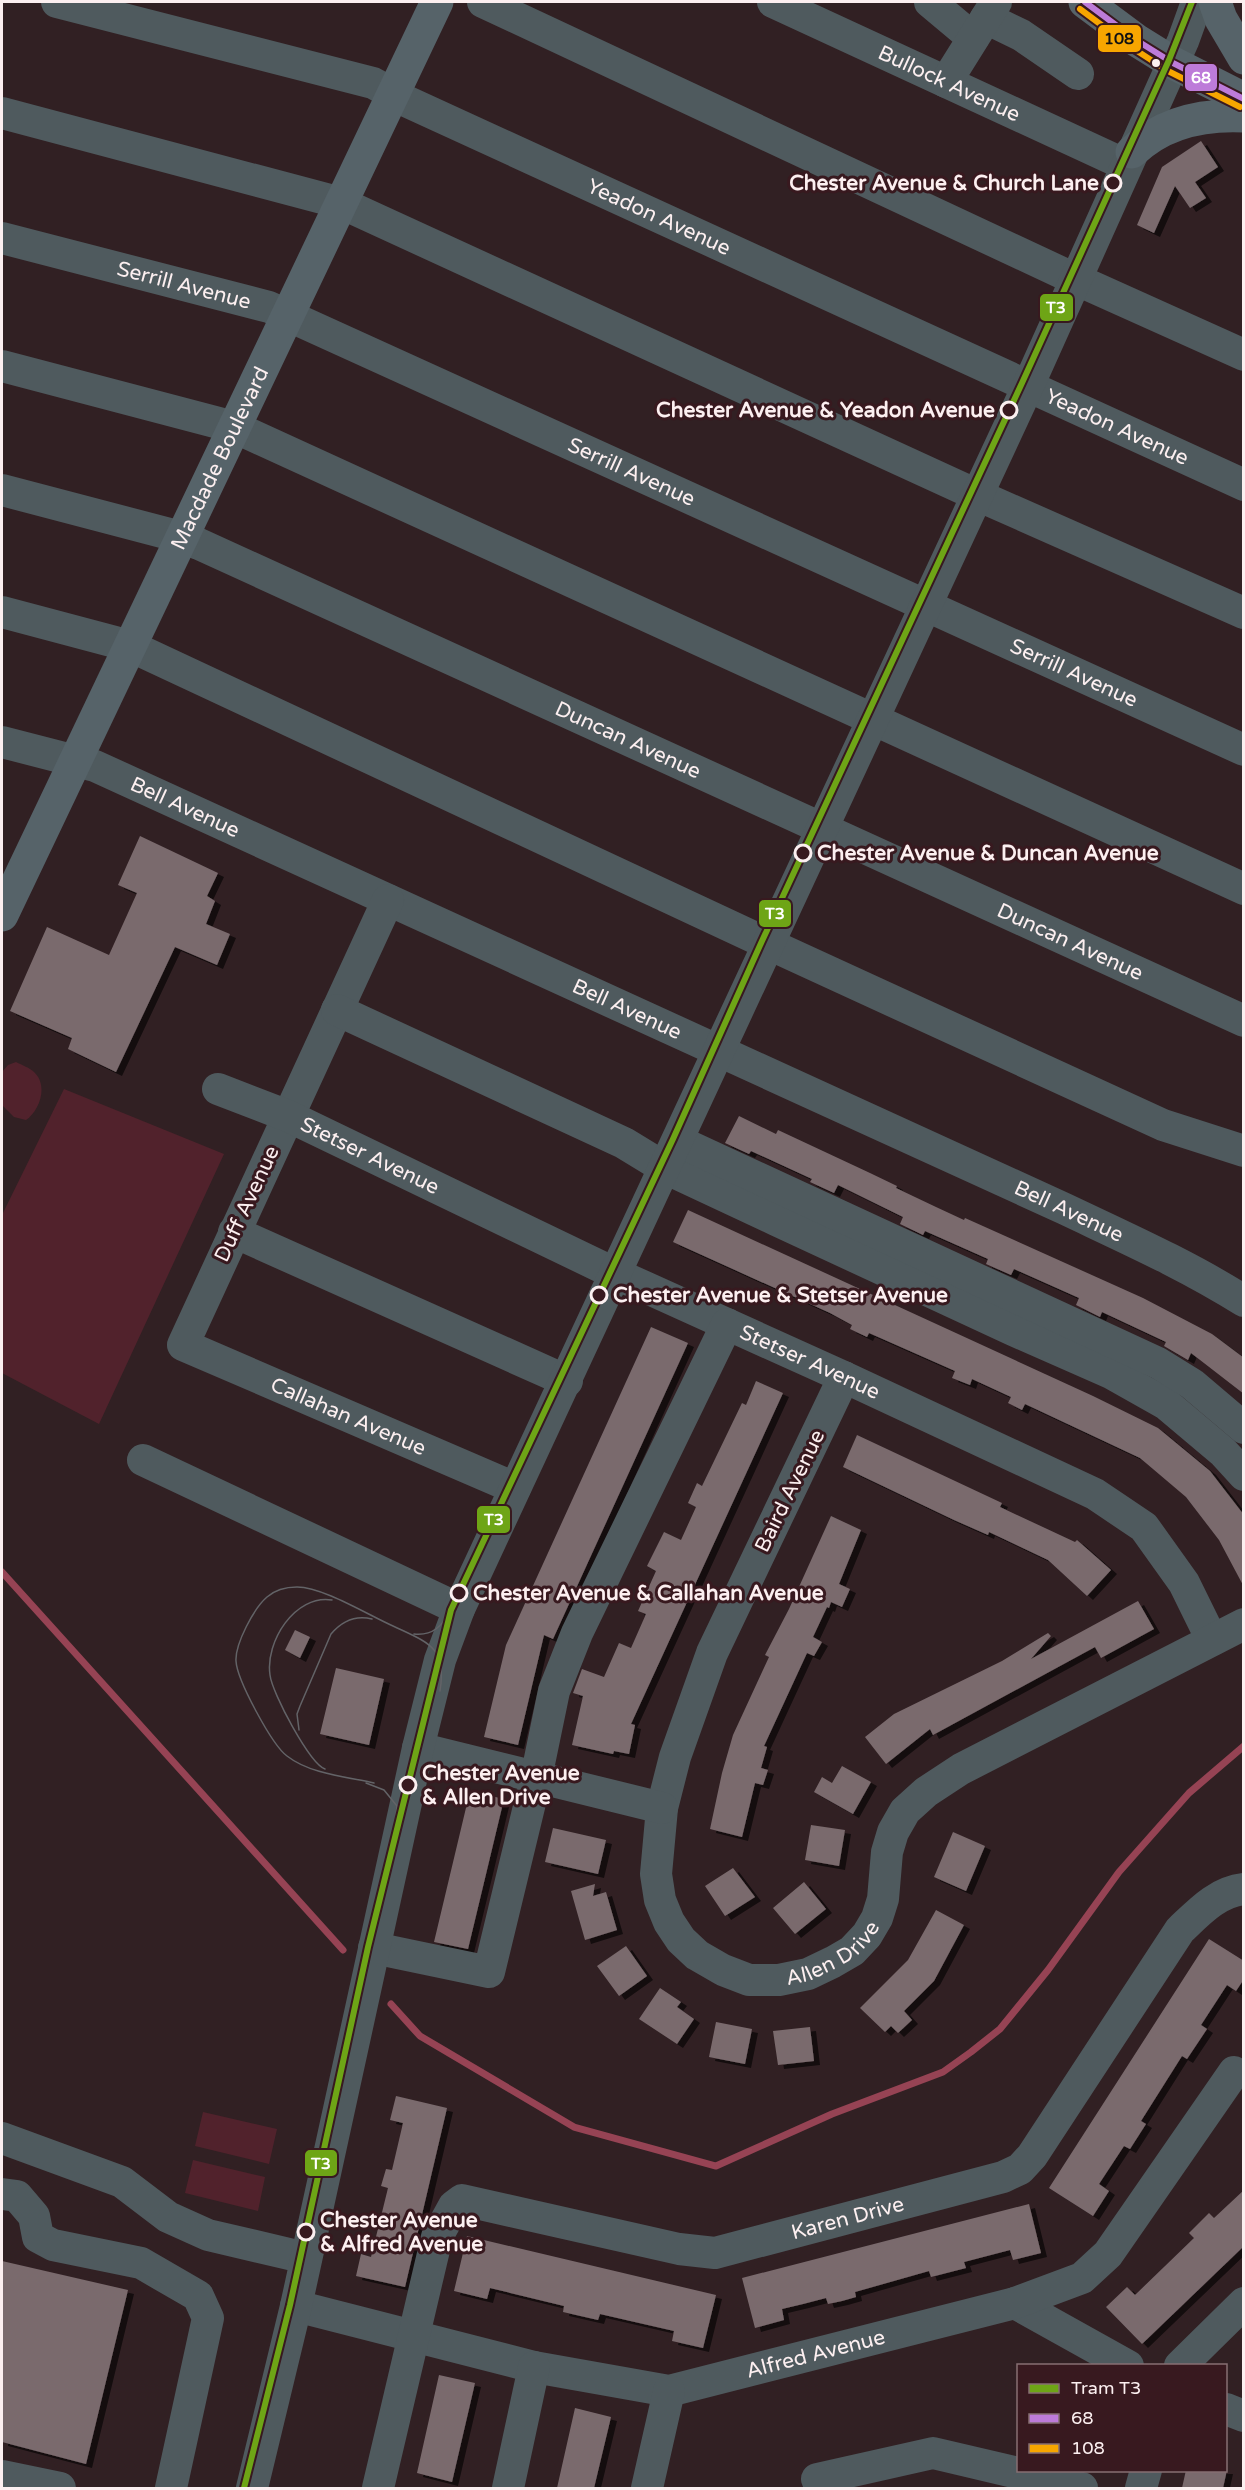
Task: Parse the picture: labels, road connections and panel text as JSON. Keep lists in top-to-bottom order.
{
  "streets": {
    "main road": ["Macdade Boulevard"],
    "street": [
      "Bullock Avenue",
      "Yeadon Avenue",
      "Serrill Avenue",
      "Duncan Avenue",
      "Bell Avenue",
      "Stetser Avenue",
      "Duff Avenue",
      "Callahan Avenue",
      "Baird Avenue",
      "Allen Drive",
      "Karen Drive",
      "Alfred Avenue"
    ]
  },
  "crossings": [
    ["Yeadon Avenue", "Macdade Boulevard"],
    ["Serrill Avenue", "Macdade Boulevard"],
    ["Macdade Boulevard", "Duncan Avenue"],
    ["Macdade Boulevard", "Bell Avenue"],
    ["Bell Avenue", "Duff Avenue"],
    ["Stetser Avenue", "Duff Avenue"],
    ["Stetser Avenue", "Baird Avenue"],
    ["Stetser Avenue", "Allen Drive"],
    ["Duff Avenue", "Callahan Avenue"],
    ["Baird Avenue", "Allen Drive"],
    ["Karen Drive", "Alfred Avenue"]
  ],
  "places": [
    "Chester Avenue & Church Lane",
    "Chester Avenue & Yeadon Avenue",
    "Chester Avenue & Duncan Avenue",
    "Chester Avenue & Stetser Avenue",
    "Chester Avenue & Callahan Avenue",
    "Chester Avenue & Allen Drive",
    "Chester Avenue & Alfred Avenue"
  ],
  "lines": ["tram line T3", "transit line 68", "transit line 108"],
  "legend": ["Tram T3", "68", "108"]
}
